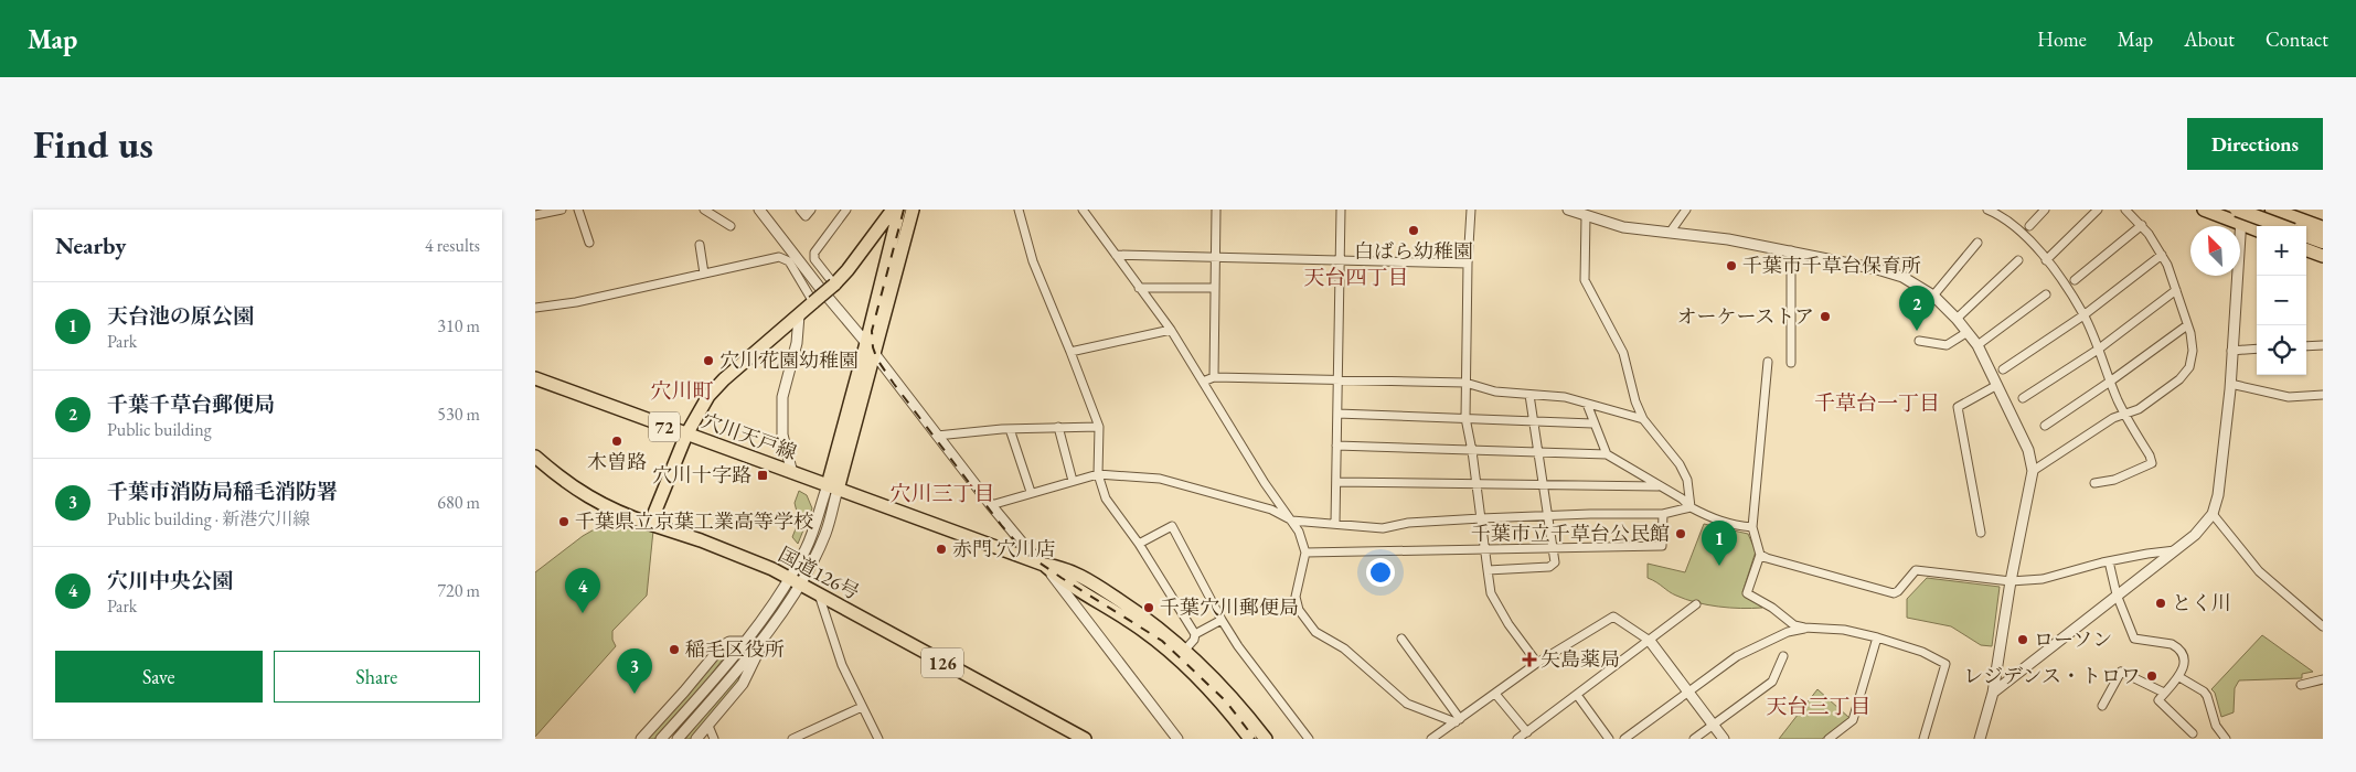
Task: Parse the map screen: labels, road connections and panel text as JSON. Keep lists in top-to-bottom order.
{
  "streets": {
    "main road": [
      "72",
      "穴川天戸線",
      "国道126号",
      "126"
    ]
  },
  "districts": [
    "天台四丁目",
    "穴川町",
    "千草台一丁目",
    "穴川三丁目",
    "天台三丁目"
  ],
  "places": {
    "other": [
      "白ばら幼稚園",
      "千葉市千草台保育所",
      "オーケーストア",
      "穴川花園幼稚園",
      "木曽路",
      "千葉県立京葉工業高等学校",
      "千葉市立千草台公民館",
      "赤門 穴川店",
      "とく川",
      "千葉穴川郵便局",
      "ローソン",
      "稲毛区役所",
      "レジデンス・トロワ"
    ],
    "transit": ["穴川十字路"],
    "health": ["矢島薬局"]
  },
  "north": "top left",
  "page": {
    "header": "Map",
    "nav": [
      "Home",
      "Map",
      "About",
      "Contact"
    ],
    "buttons": [
      "Directions",
      ["Save", "Share"]
    ],
    "title": "Find us",
    "heading": ["Nearby", "4 results"],
    "map_buttons": ["+", "−"],
    "list": [
      {
        "mark": "1",
        "name": "天台池の原公園",
        "note": "Park",
        "value": "310 m"
      },
      {
        "mark": "2",
        "name": "千葉千草台郵便局",
        "note": "Public building",
        "value": "530 m"
      },
      {
        "mark": "3",
        "name": "千葉市消防局稲毛消防署",
        "note": "Public building · 新港穴川線",
        "value": "680 m"
      },
      {
        "mark": "4",
        "name": "穴川中央公園",
        "note": "Park",
        "value": "720 m"
      }
    ],
    "pins": [
      "2",
      "1",
      "4",
      "3"
    ]
  }
}
